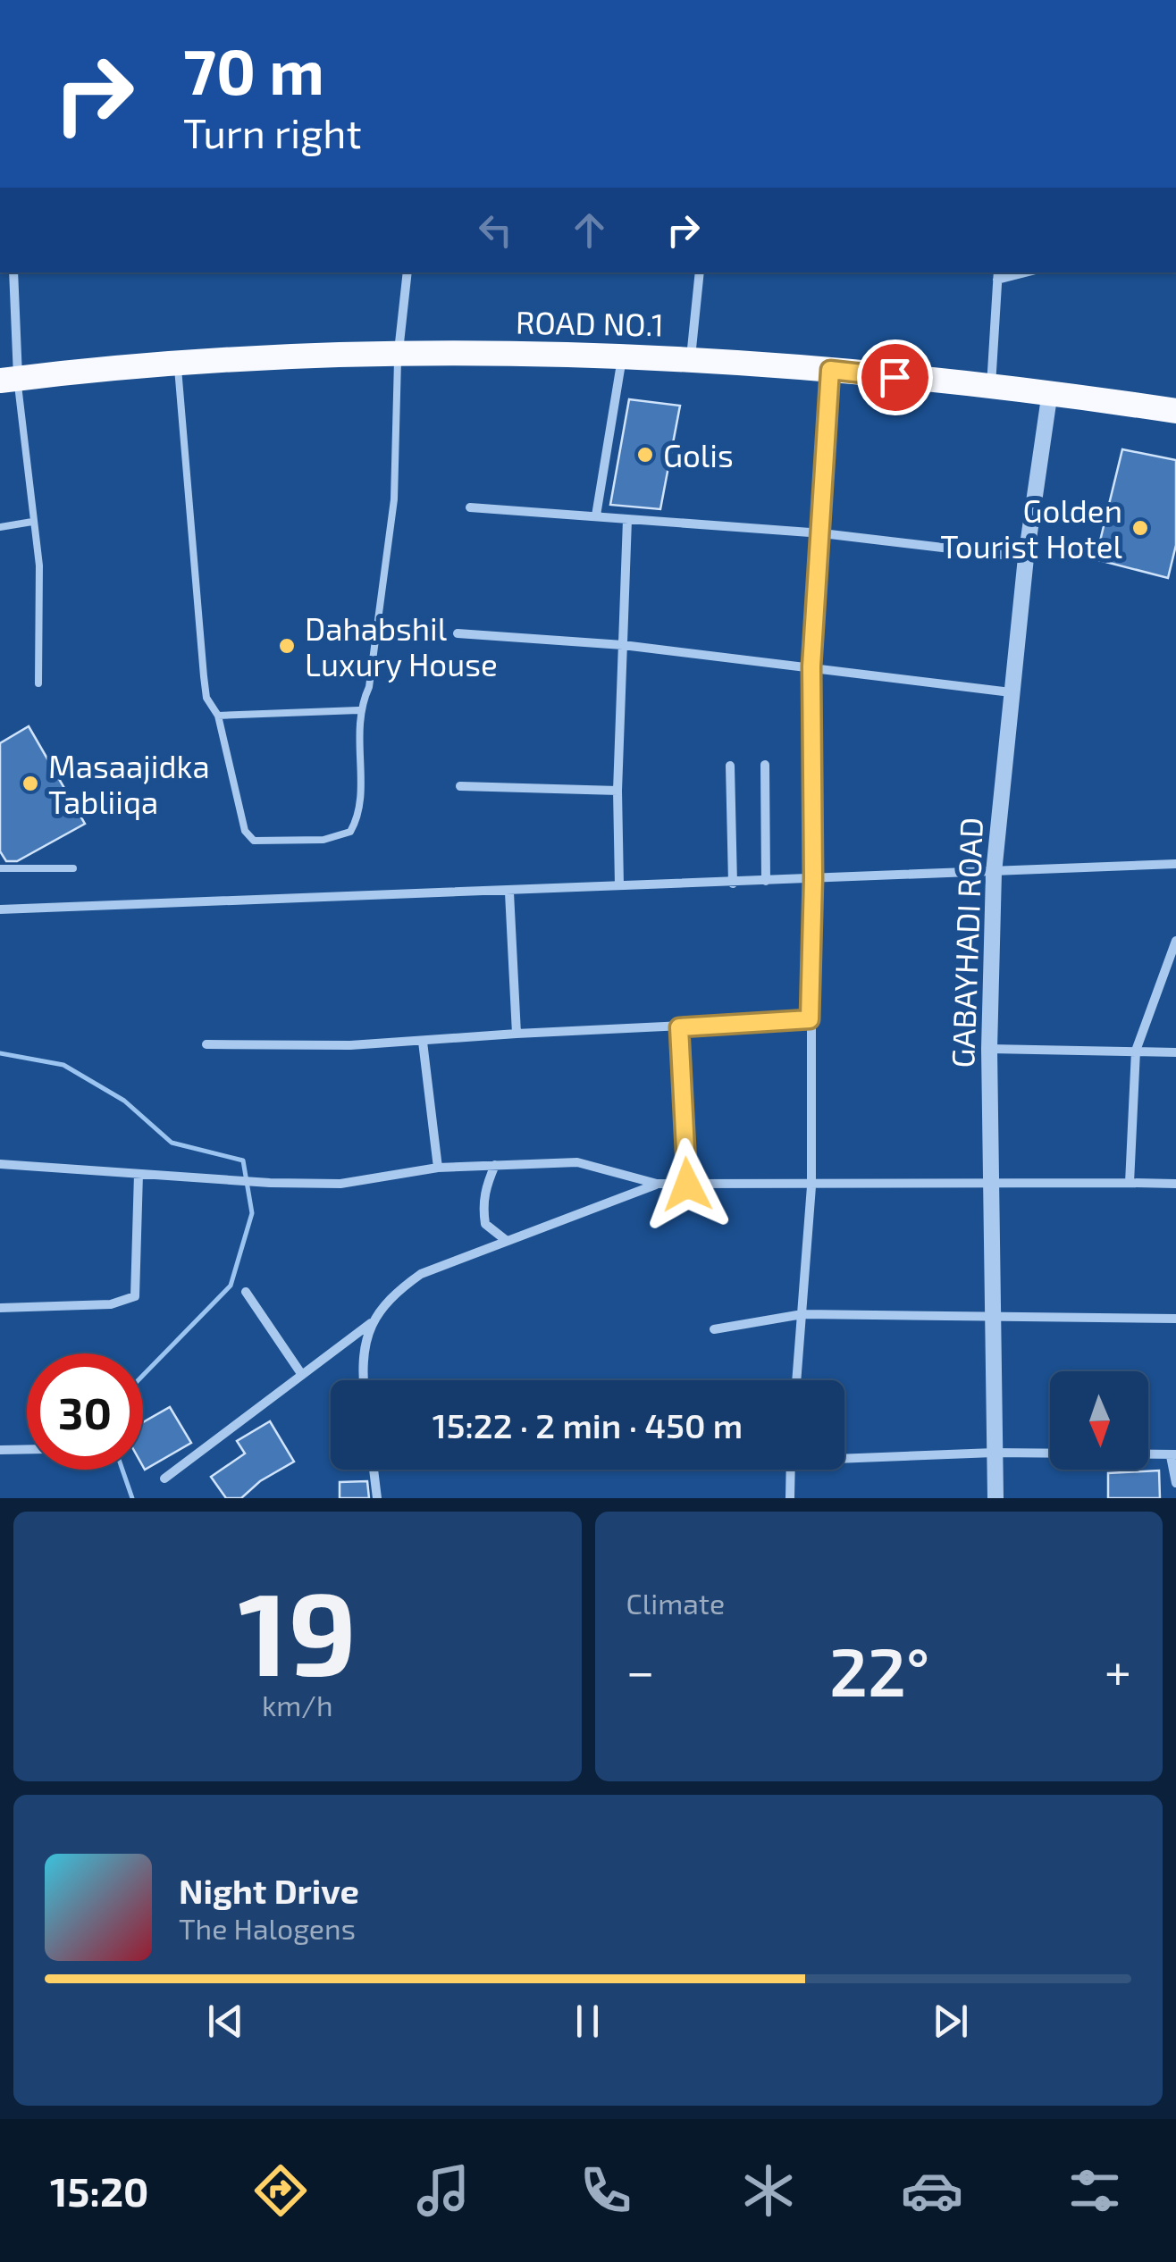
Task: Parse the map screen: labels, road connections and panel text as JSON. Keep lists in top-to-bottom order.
{
  "streets": {
    "highway": ["ROAD NO.1"],
    "street": ["GABAYHADI ROAD"]
  },
  "crossings": [
    ["ROAD NO.1", "GABAYHADI ROAD"]
  ],
  "places": [
    "Golis",
    "Golden Tourist Hotel",
    "Dahabshil Luxury House",
    "Masaajidka Tabliiqa"
  ],
  "north": "bottom",
  "page": {
    "turn": ["70 m", "Turn right"],
    "limit": "30",
    "trip": "15:22 · 2 min · 450 m",
    "tile": [
      ["19", "km/h"],
      "Climate"
    ],
    "heat": ["−", "22°", "+"],
    "song": ["Night Drive", "The Halogens"],
    "tabs": "15:20"
  }
}
